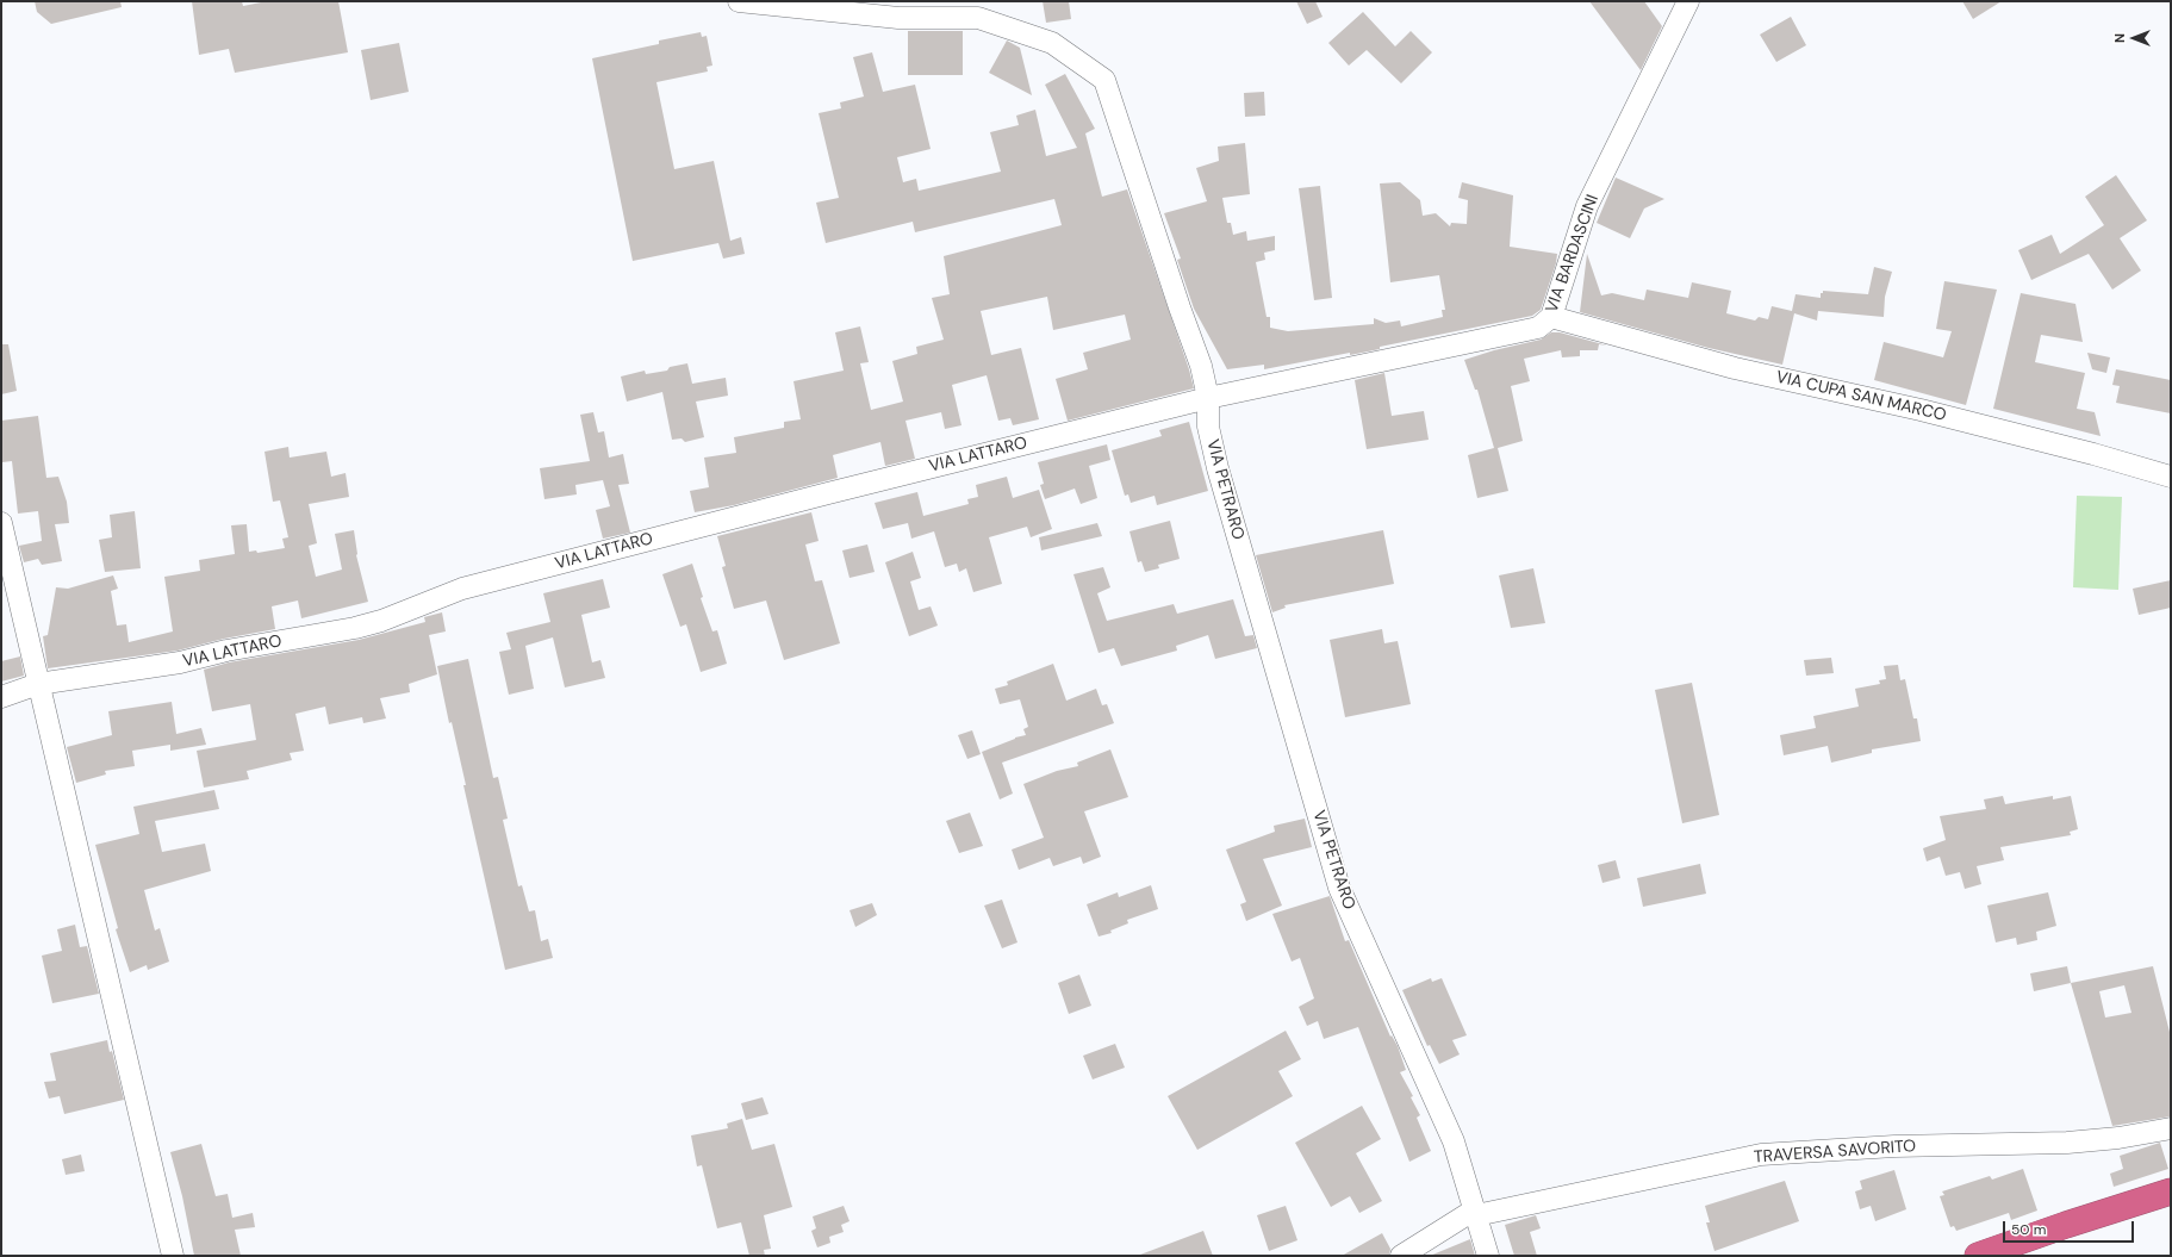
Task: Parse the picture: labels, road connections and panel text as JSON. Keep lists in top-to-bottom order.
{
  "streets": {
    "street": [
      "VIA BARDASCINI",
      "VIA CUPA SAN MARCO",
      "VIA LATTARO",
      "VIA PETRARO",
      "TRAVERSA SAVORITO"
    ]
  },
  "crossings": [
    ["VIA BARDASCINI", "VIA CUPA SAN MARCO"],
    ["VIA BARDASCINI", "VIA LATTARO"],
    ["VIA BARDASCINI", "VIA PETRARO"],
    ["VIA LATTARO", "VIA PETRARO"],
    ["VIA PETRARO", "TRAVERSA SAVORITO"]
  ],
  "scale_bar": "50 m",
  "north": "left"
}
